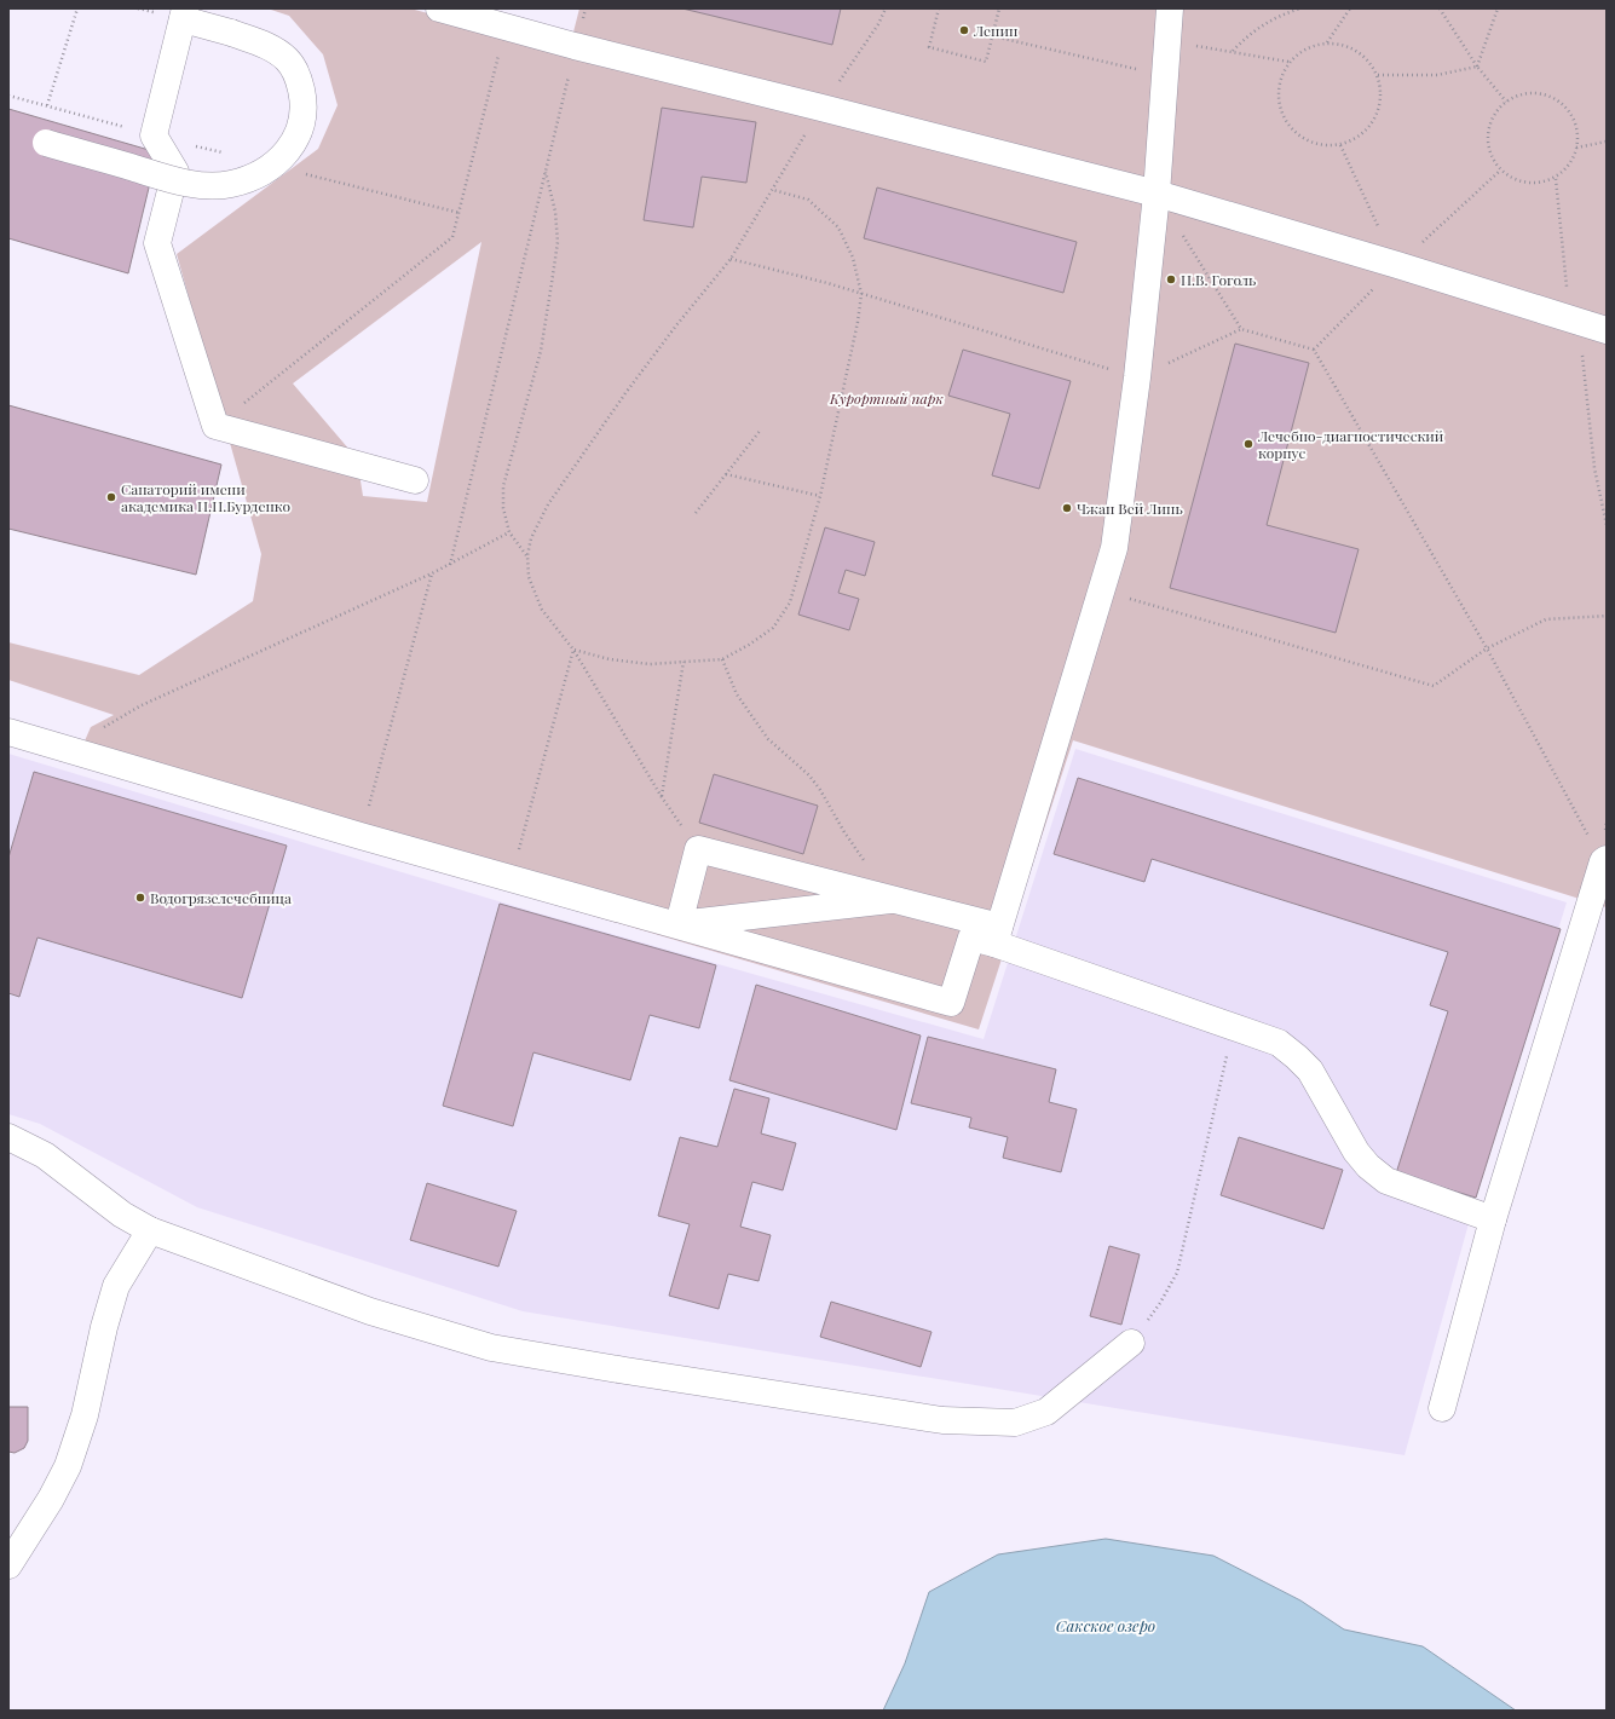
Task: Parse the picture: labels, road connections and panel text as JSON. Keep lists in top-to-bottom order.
{
  "water": ["Сакское озеро"],
  "parks": ["Курортный парк"],
  "places": [
    "Ленин",
    "Н.В. Гоголь",
    "Лечебно-диагностический корпус",
    "Санаторий имени академика Н.Н.Бурденко",
    "Чжан Вей Линь",
    "Водогрязелечебница"
  ]
}
